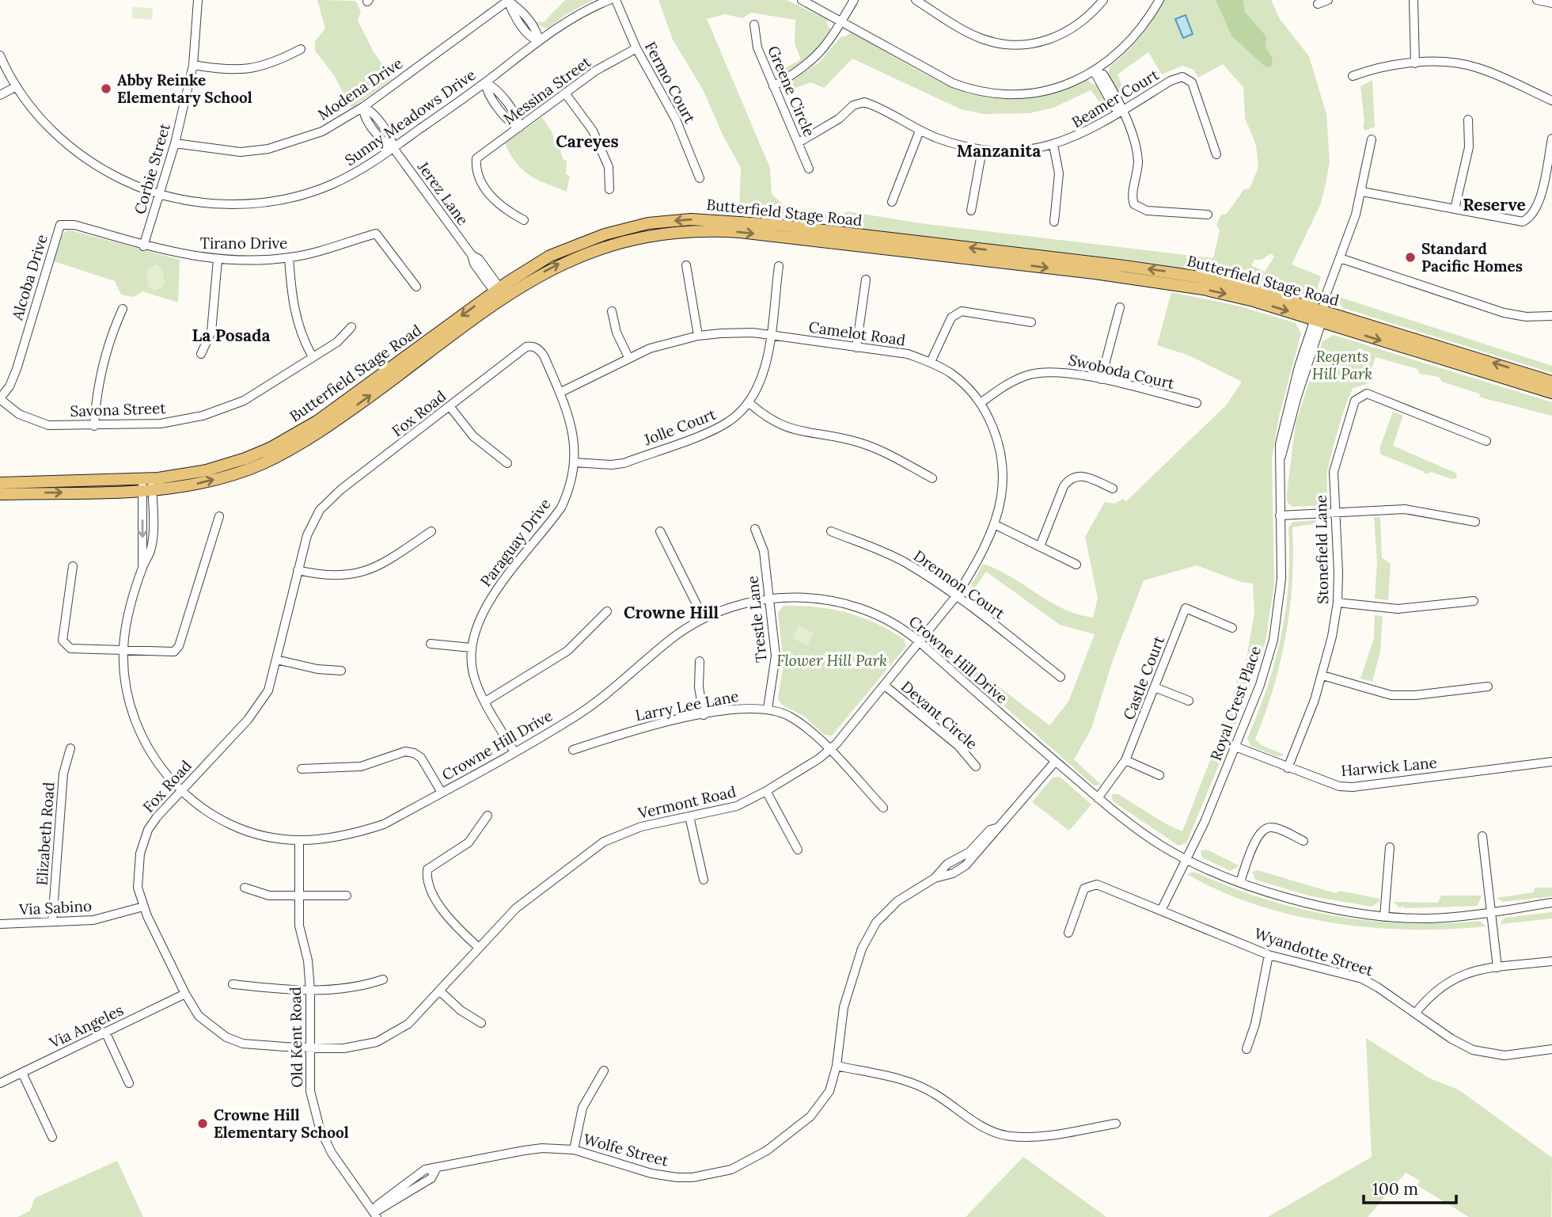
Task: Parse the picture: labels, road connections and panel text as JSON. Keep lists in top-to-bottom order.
{
  "streets": {
    "main road": ["Butterfield Stage Road"],
    "street": [
      "Fermo Court",
      "Modena Drive",
      "Messina Street",
      "Greene Circle",
      "Beamer Court",
      "Sunny Meadows Drive",
      "Corbie Street",
      "Jerez Lane",
      "Tirano Drive",
      "Alcoba Drive",
      "Camelot Road",
      "Swoboda Court",
      "Savona Street",
      "Fox Road",
      "Jolle Court",
      "Paraguay Drive",
      "Stonefield Lane",
      "Drennon Court",
      "Trestle Lane",
      "Crowne Hill Drive",
      "Castle Court",
      "Royal Crest Place",
      "Larry Lee Lane",
      "Devant Circle",
      "Harwick Lane",
      "Vermont Road",
      "Elizabeth Road",
      "Via Sabino",
      "Wyandotte Street",
      "Via Angeles",
      "Old Kent Road",
      "Wolfe Street"
    ]
  },
  "crossings": [
    ["Fermo Court", "Messina Street"],
    ["Modena Drive", "Corbie Street"],
    ["Modena Drive", "Jerez Lane"],
    ["Greene Circle", "Beamer Court"],
    ["Sunny Meadows Drive", "Corbie Street"],
    ["Sunny Meadows Drive", "Jerez Lane"],
    ["Corbie Street", "Tirano Drive"],
    ["Jerez Lane", "Butterfield Stage Road"],
    ["Butterfield Stage Road", "Crowne Hill Drive"],
    ["Butterfield Stage Road", "Royal Crest Place"],
    ["Tirano Drive", "Alcoba Drive"],
    ["Alcoba Drive", "Savona Street"],
    ["Camelot Road", "Swoboda Court"],
    ["Camelot Road", "Jolle Court"],
    ["Camelot Road", "Paraguay Drive"],
    ["Camelot Road", "Drennon Court"],
    ["Camelot Road", "Crowne Hill Drive"],
    ["Camelot Road", "Vermont Road"],
    ["Fox Road", "Paraguay Drive"],
    ["Fox Road", "Crowne Hill Drive"],
    ["Fox Road", "Vermont Road"],
    ["Fox Road", "Via Sabino"],
    ["Fox Road", "Via Angeles"],
    ["Fox Road", "Old Kent Road"],
    ["Jolle Court", "Paraguay Drive"],
    ["Paraguay Drive", "Crowne Hill Drive"],
    ["Stonefield Lane", "Harwick Lane"],
    ["Trestle Lane", "Crowne Hill Drive"],
    ["Trestle Lane", "Larry Lee Lane"],
    ["Crowne Hill Drive", "Castle Court"],
    ["Crowne Hill Drive", "Royal Crest Place"],
    ["Crowne Hill Drive", "Vermont Road"],
    ["Crowne Hill Drive", "Old Kent Road"],
    ["Crowne Hill Drive", "Wolfe Street"],
    ["Royal Crest Place", "Harwick Lane"],
    ["Royal Crest Place", "Wyandotte Street"],
    ["Larry Lee Lane", "Vermont Road"],
    ["Devant Circle", "Vermont Road"],
    ["Elizabeth Road", "Via Sabino"],
    ["Old Kent Road", "Wolfe Street"]
  ],
  "districts": [
    "Careyes",
    "Manzanita",
    "Reserve",
    "La Posada",
    "Crowne Hill"
  ],
  "parks": ["Regents Hill Park", "Flower Hill Park"],
  "places": ["Abby Reinke Elementary School", "Standard Pacific Homes", "Crowne Hill Elementary School"],
  "scale_bar": "100 m"
}
